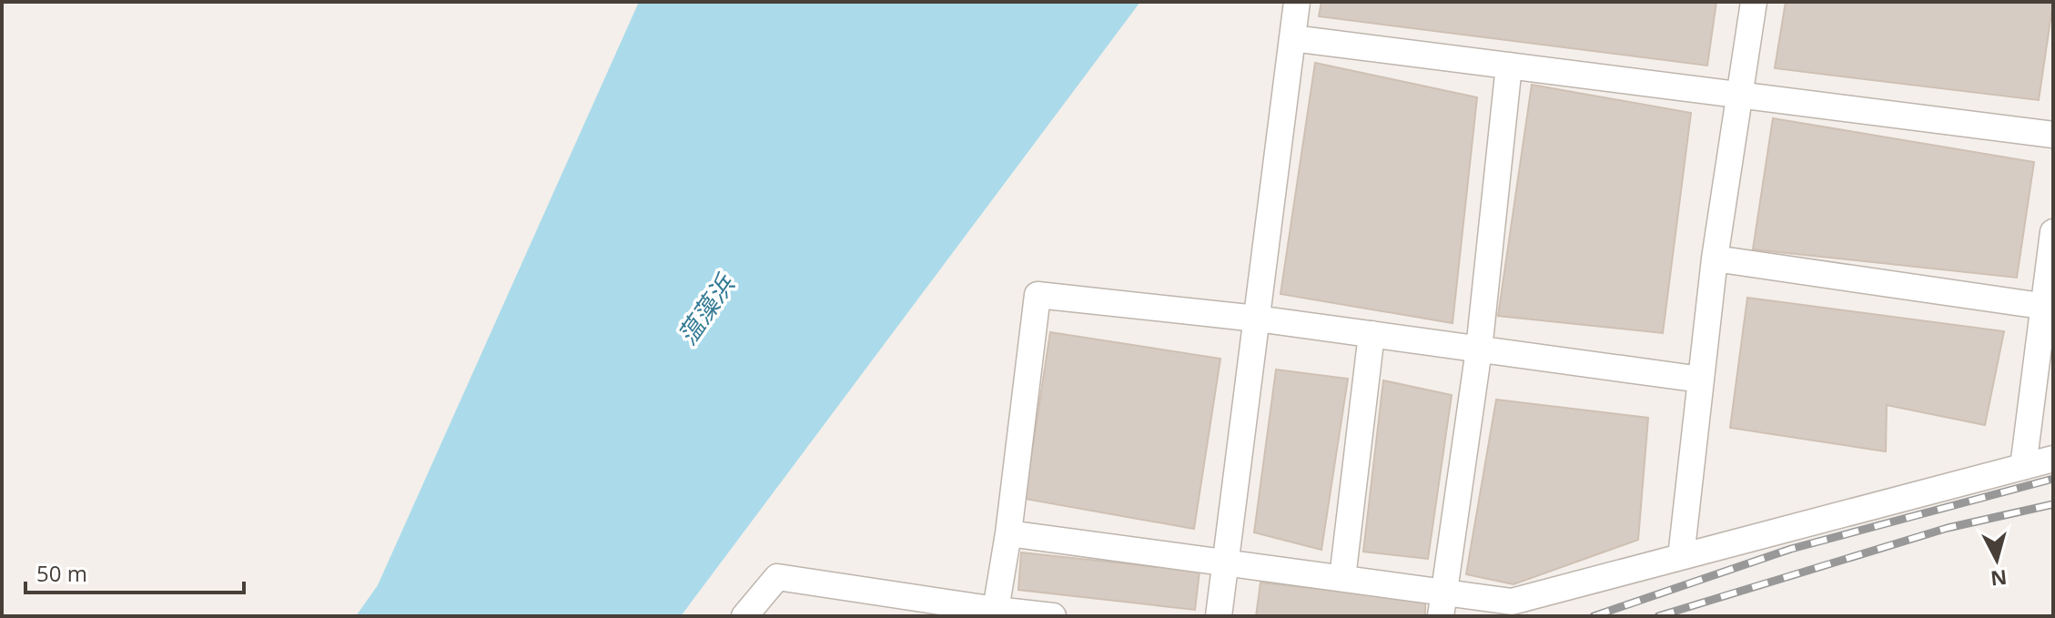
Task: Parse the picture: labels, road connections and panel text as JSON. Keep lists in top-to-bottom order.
{
  "water": ["蕰藻浜"],
  "scale_bar": "50 m",
  "north": "bottom"
}
